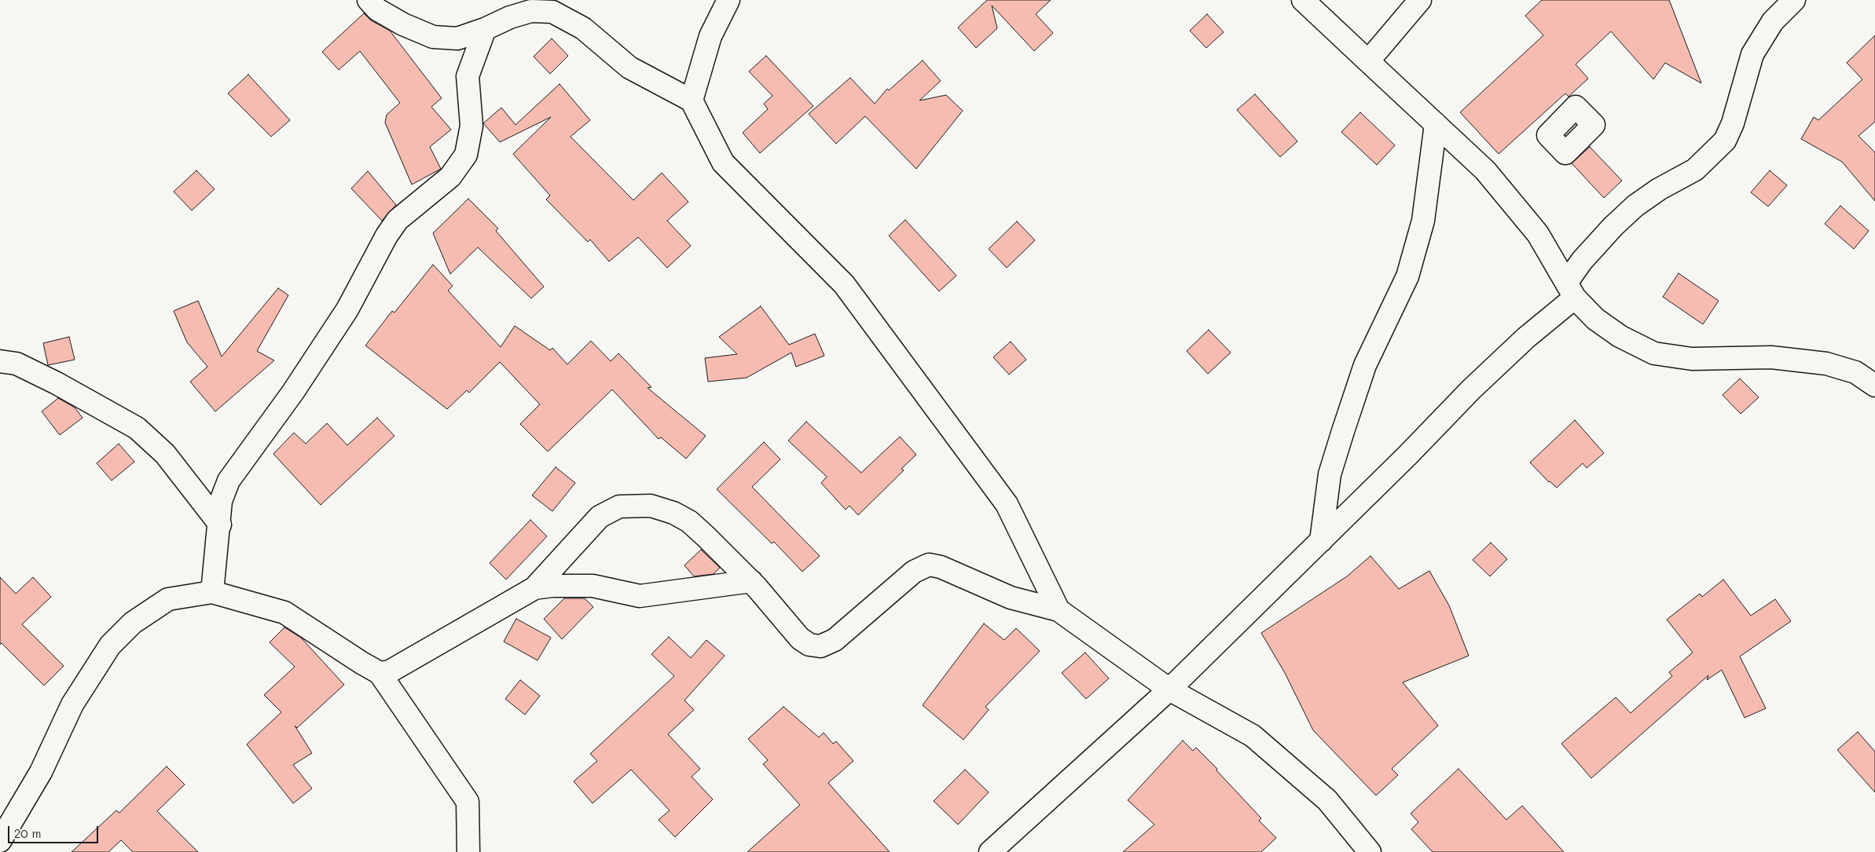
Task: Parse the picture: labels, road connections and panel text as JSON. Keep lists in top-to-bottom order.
{
  "scale_bar": "20 m"
}
